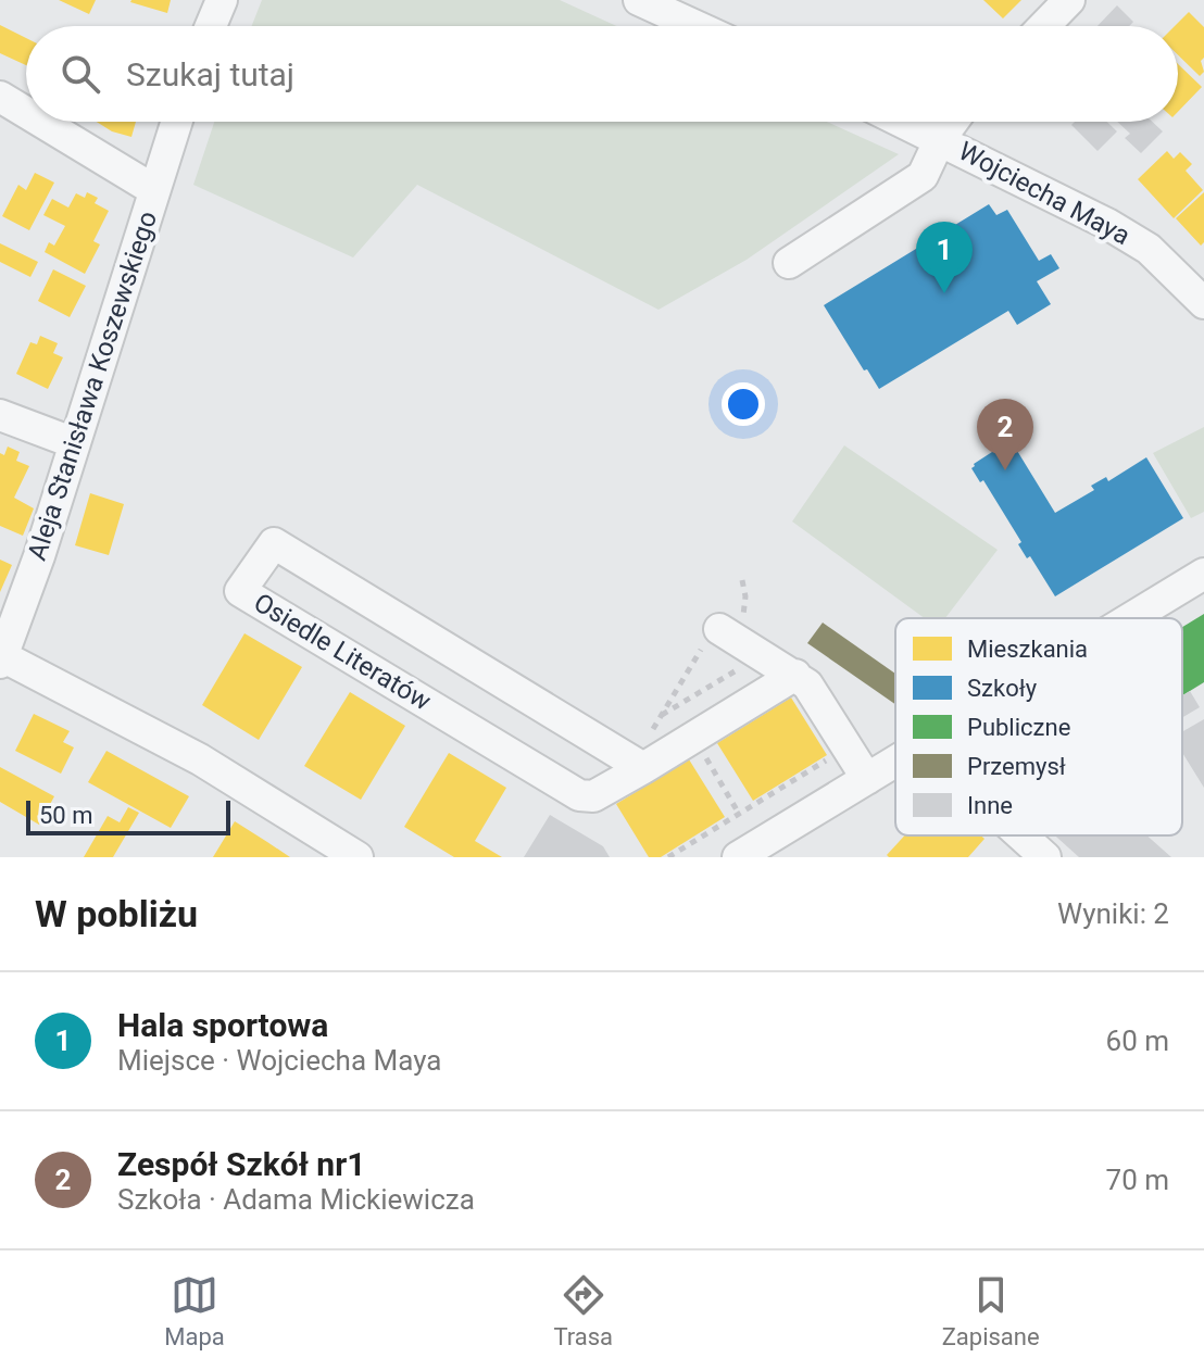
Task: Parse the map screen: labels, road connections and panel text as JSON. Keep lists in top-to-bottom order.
{
  "streets": {
    "street": ["Wojciecha Maya", "Aleja Stanisława Koszewskiego", "Osiedle Literatów"]
  },
  "legend": [
    "Mieszkania",
    "Szkoły",
    "Publiczne",
    "Przemysł",
    "Inne"
  ],
  "scale_bar": "50 m",
  "page": {
    "search": "Szukaj tutaj",
    "pins": ["1", "2"],
    "scale": "50 m",
    "heading": ["W pobliżu", "Wyniki: 2"],
    "list": [
      {
        "mark": "1",
        "name": "Hala sportowa",
        "note": "Miejsce · Wojciecha Maya",
        "value": "60 m"
      },
      {
        "mark": "2",
        "name": "Zespół Szkół nr1",
        "note": "Szkoła · Adama Mickiewicza",
        "value": "70 m"
      }
    ],
    "nav": ["Mapa", "Trasa", "Zapisane"]
  }
}
